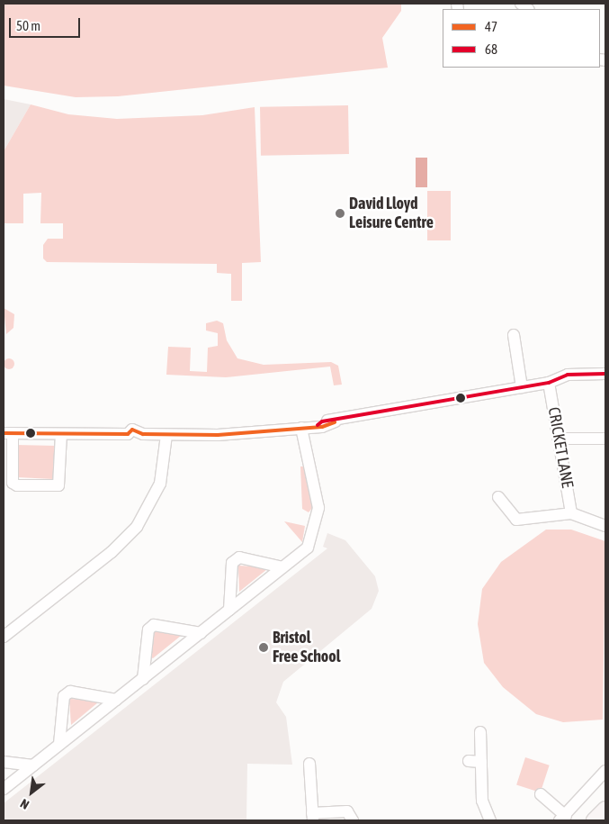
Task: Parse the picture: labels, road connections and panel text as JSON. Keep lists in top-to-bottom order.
{
  "streets": {
    "street": ["CRICKET LANE"]
  },
  "places": ["David Lloyd Leisure Centre", "Bristol Free School"],
  "lines": ["transit line 68", "transit line 47"],
  "legend": ["47", "68"],
  "scale_bar": "50 m",
  "north": "bottom left"
}
